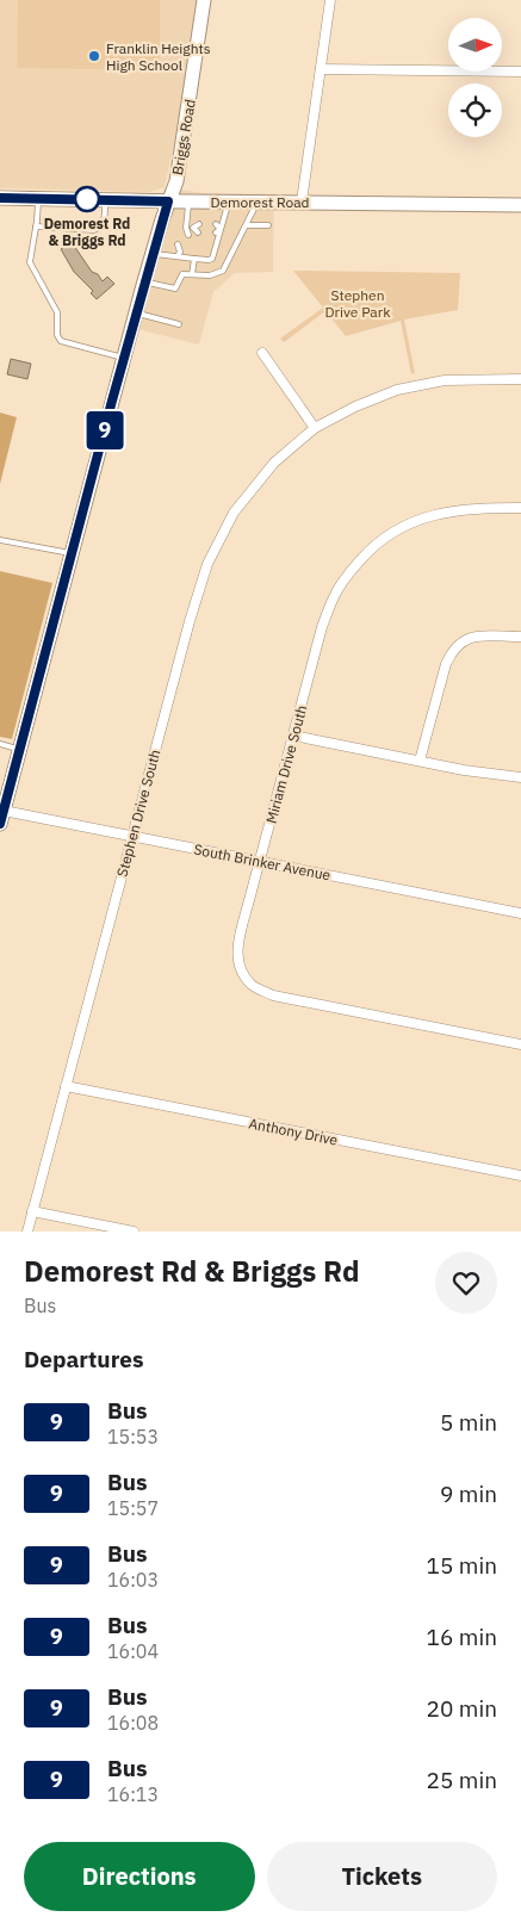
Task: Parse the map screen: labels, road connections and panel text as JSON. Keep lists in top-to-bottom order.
{
  "streets": {
    "street": [
      "Briggs Road",
      "Demorest Road",
      "Miriam Drive South",
      "Stephen Drive South",
      "South Brinker Avenue",
      "Anthony Drive"
    ]
  },
  "crossings": [
    ["Briggs Road", "Demorest Road"],
    ["Briggs Road", "South Brinker Avenue"],
    ["Miriam Drive South", "South Brinker Avenue"],
    ["Stephen Drive South", "South Brinker Avenue"],
    ["Stephen Drive South", "Anthony Drive"]
  ],
  "parks": ["Stephen Drive Park"],
  "places": ["Franklin Heights High School", "Demorest Rd & Briggs Rd"],
  "lines": ["bus line 9"],
  "north": "right",
  "page": {
    "on_map": "9",
    "heading": [
      ["Demorest Rd & Briggs Rd", "Bus"],
      "Departures"
    ],
    "list": [
      {
        "mark": "9",
        "name": "Bus",
        "note": "15:53",
        "value": "5 min"
      },
      {
        "mark": "9",
        "name": "Bus",
        "note": "15:57",
        "value": "9 min"
      },
      {
        "mark": "9",
        "name": "Bus",
        "note": "16:03",
        "value": "15 min"
      },
      {
        "mark": "9",
        "name": "Bus",
        "note": "16:04",
        "value": "16 min"
      },
      {
        "mark": "9",
        "name": "Bus",
        "note": "16:08",
        "value": "20 min"
      },
      {
        "mark": "9",
        "name": "Bus",
        "note": "16:13",
        "value": "25 min"
      }
    ],
    "buttons": ["Directions", "Tickets"]
  }
}
